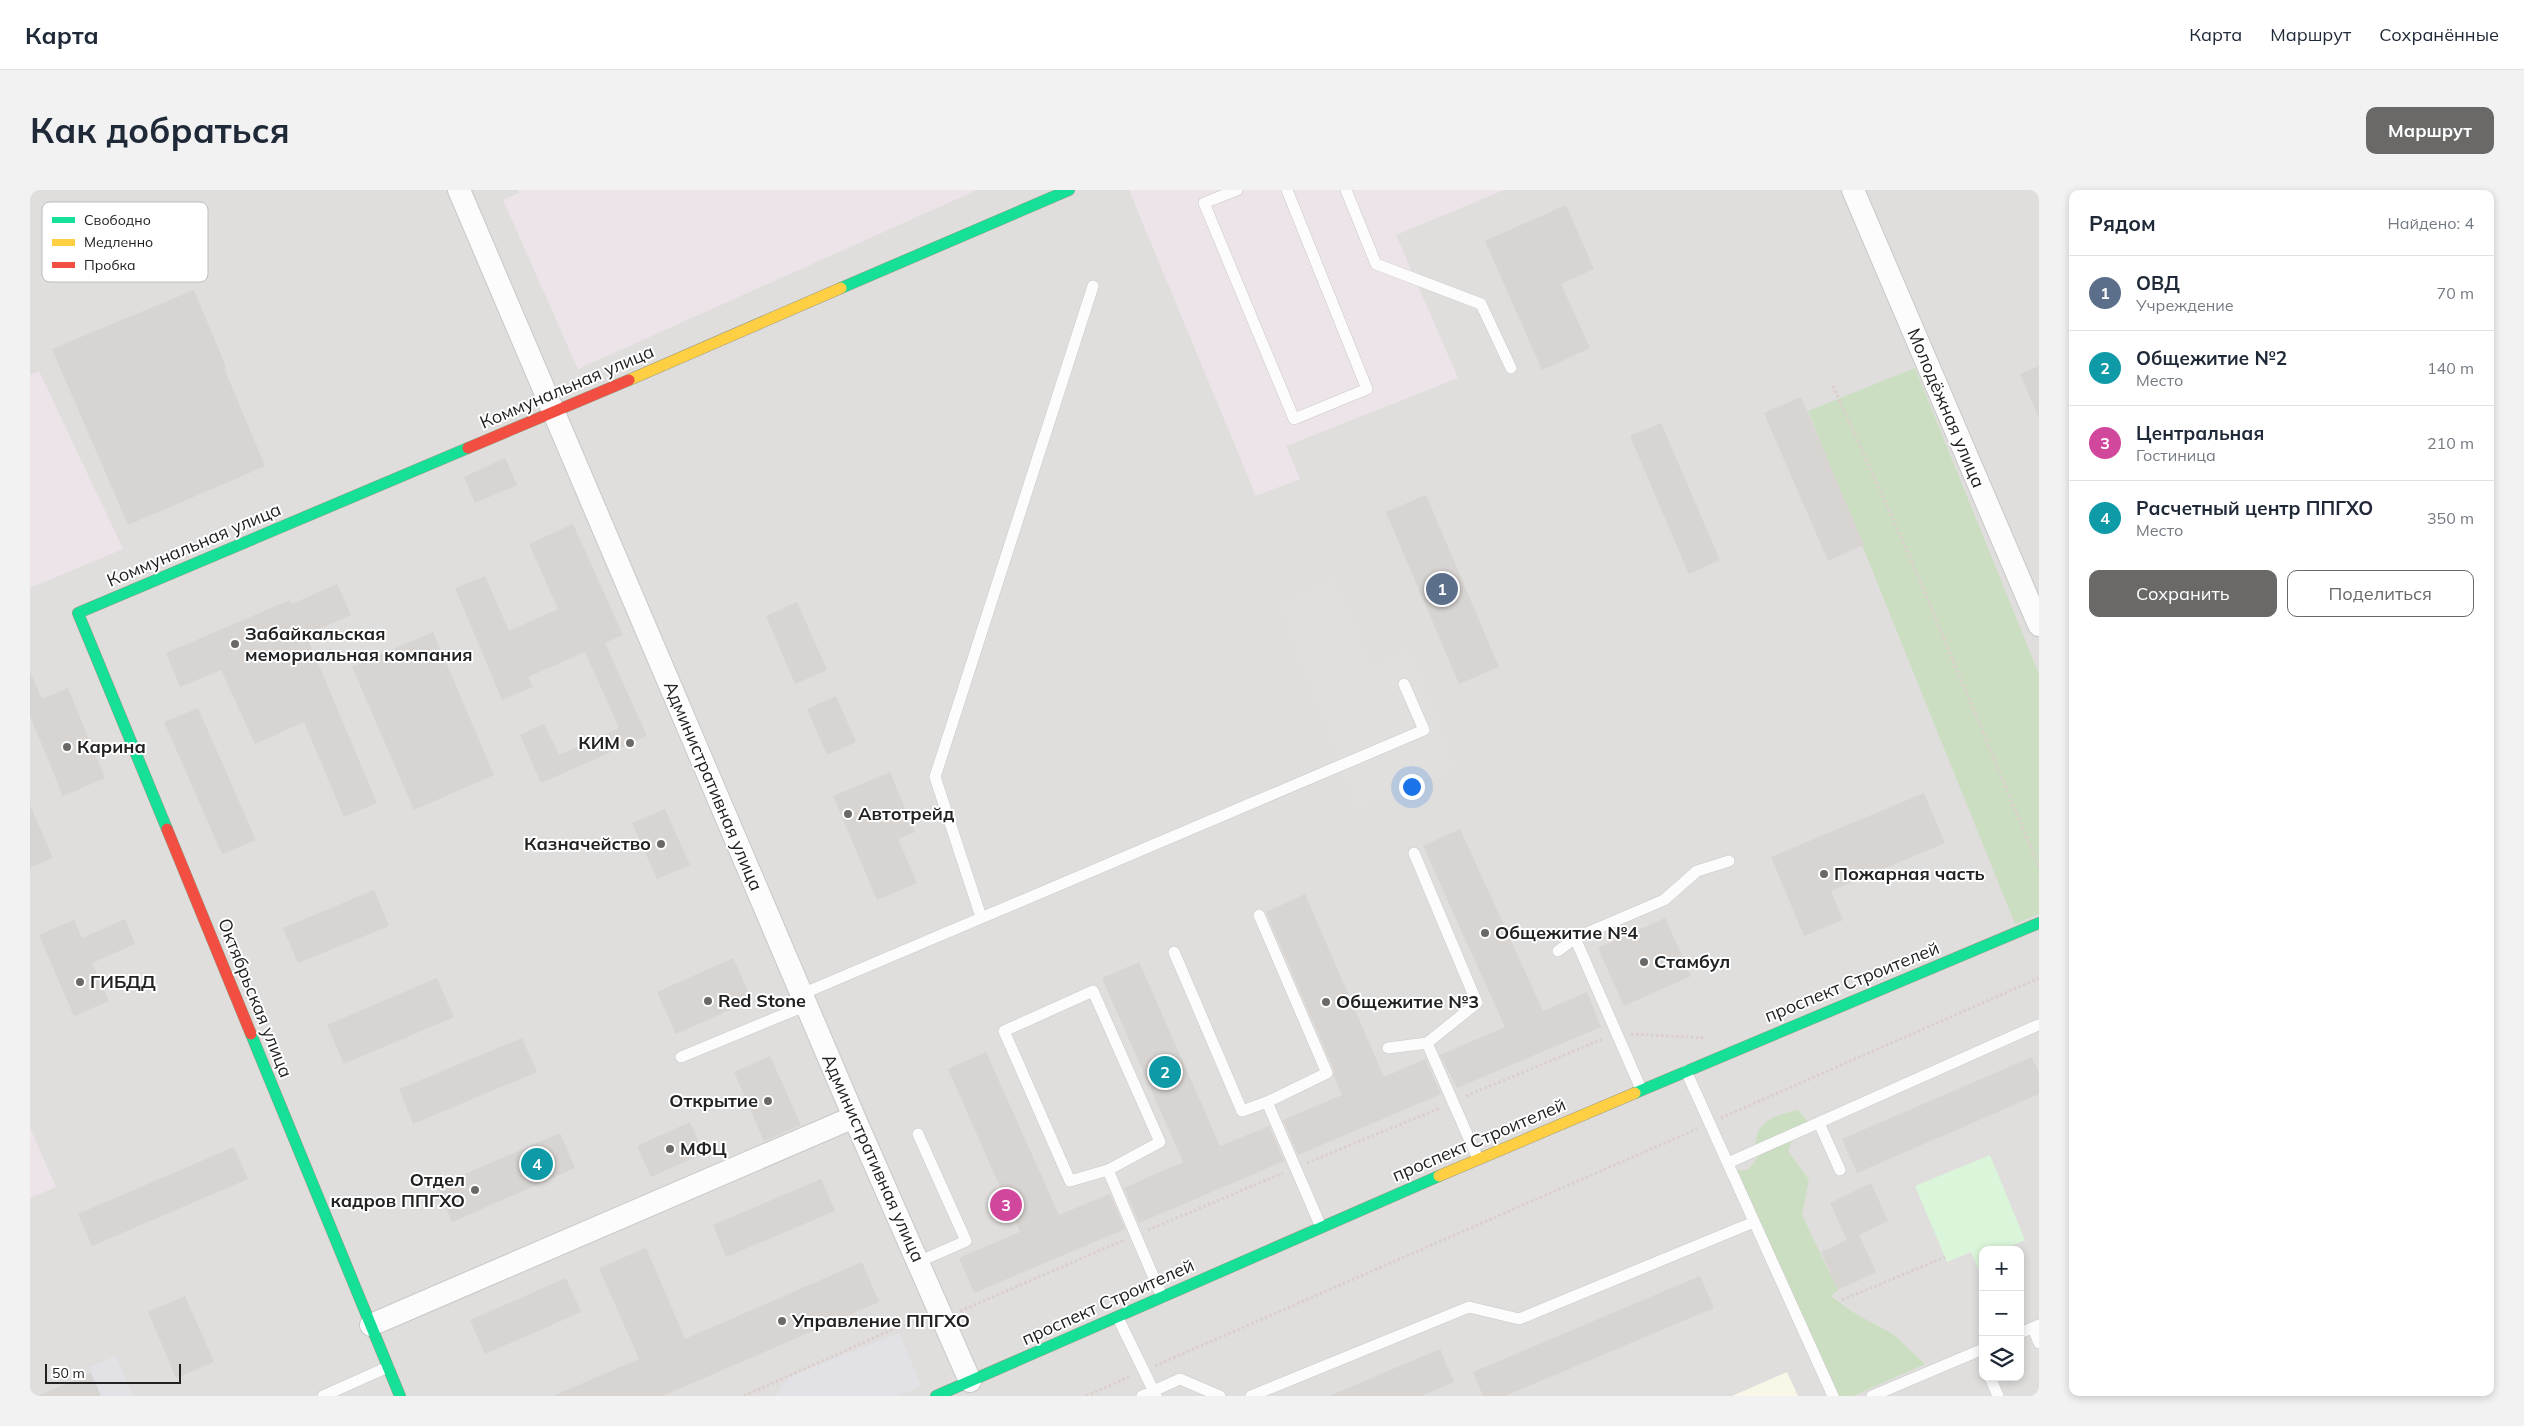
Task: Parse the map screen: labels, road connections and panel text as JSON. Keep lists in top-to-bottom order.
{
  "streets": {
    "street": [
      "Коммунальная улица",
      "Молодёжная улица",
      "Административная улица",
      "проспект Строителей",
      "Октябрьская улица"
    ]
  },
  "crossings": [
    ["Коммунальная улица", "Административная улица"],
    ["Коммунальная улица", "Октябрьская улица"],
    ["Административная улица", "проспект Строителей"]
  ],
  "places": [
    "Забайкальская мемориальная компания",
    "КИМ",
    "Карина",
    "Автотрейд",
    "Казначейство",
    "Пожарная часть",
    "Общежитие №4",
    "Стамбул",
    "ГИБДД",
    "Red Stone",
    "Общежитие №3",
    "Открытие",
    "МФЦ",
    "Отдел кадров ППГХО",
    "Управление ППГХО"
  ],
  "legend": ["Свободно", "Медленно", "Пробка"],
  "scale_bar": "50 m",
  "page": {
    "header": "Карта",
    "nav": ["Карта", "Маршрут", "Сохранённые"],
    "buttons": [
      "Маршрут",
      ["Сохранить", "Поделиться"]
    ],
    "title": "Как добраться",
    "heading": ["Рядом", "Найдено: 4"],
    "list": [
      {
        "mark": "1",
        "name": "ОВД",
        "note": "Учреждение",
        "value": "70 m"
      },
      {
        "mark": "2",
        "name": "Общежитие №2",
        "note": "Место",
        "value": "140 m"
      },
      {
        "mark": "3",
        "name": "Центральная",
        "note": "Гостиница",
        "value": "210 m"
      },
      {
        "mark": "4",
        "name": "Расчетный центр ППГХО",
        "note": "Место",
        "value": "350 m"
      }
    ],
    "pins": [
      "1",
      "2",
      "4",
      "3"
    ],
    "map_buttons": ["+", "−"],
    "scale": "50 m"
  }
}
